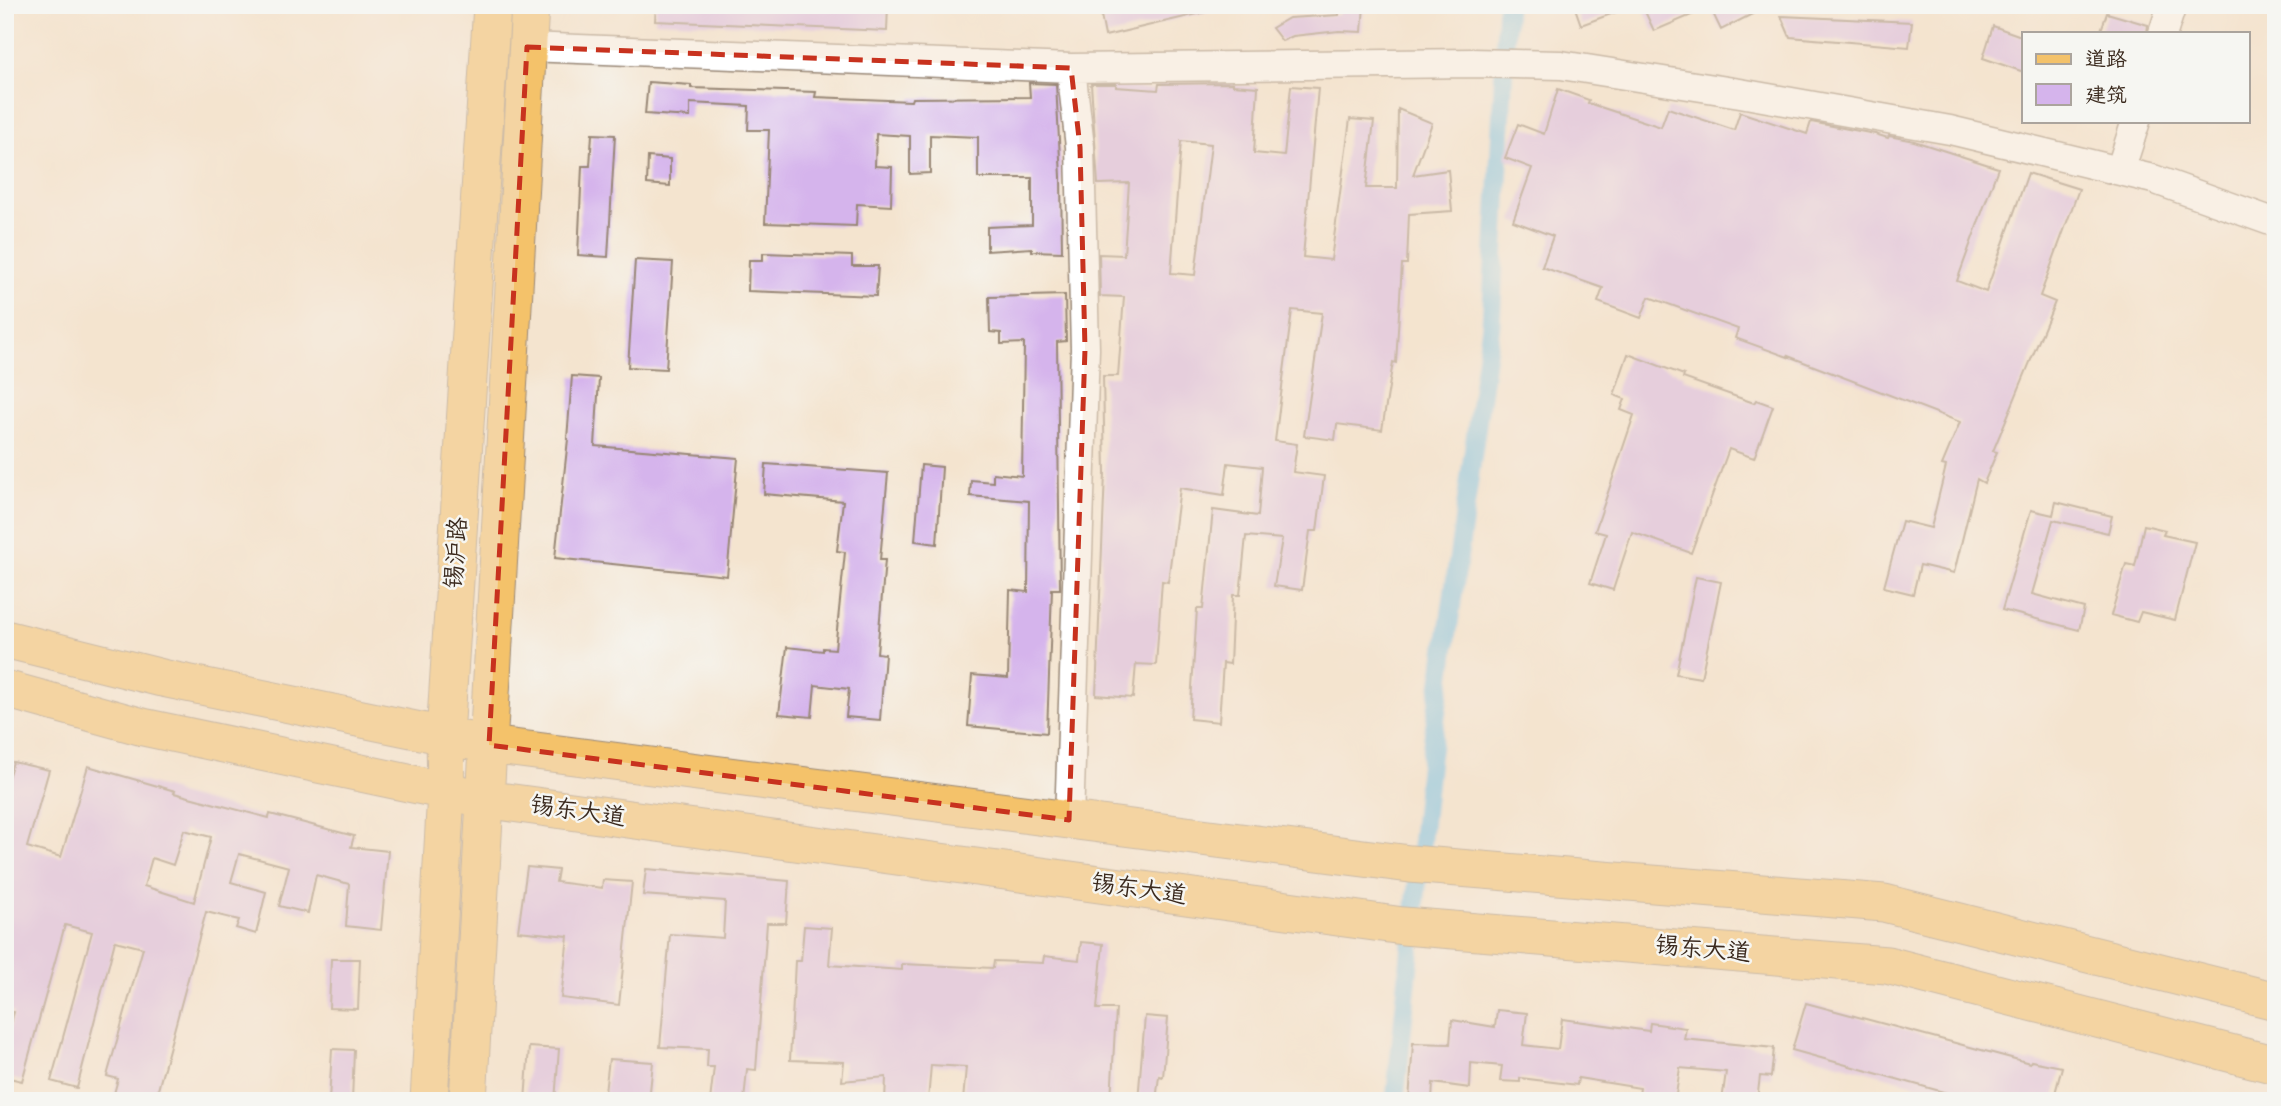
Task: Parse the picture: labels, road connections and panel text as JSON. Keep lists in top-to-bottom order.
{
  "streets": {
    "main road": ["锡沪路", "锡东大道"]
  },
  "crossings": [
    ["锡沪路", "锡东大道"]
  ],
  "legend": ["道路", "建筑"]
}
